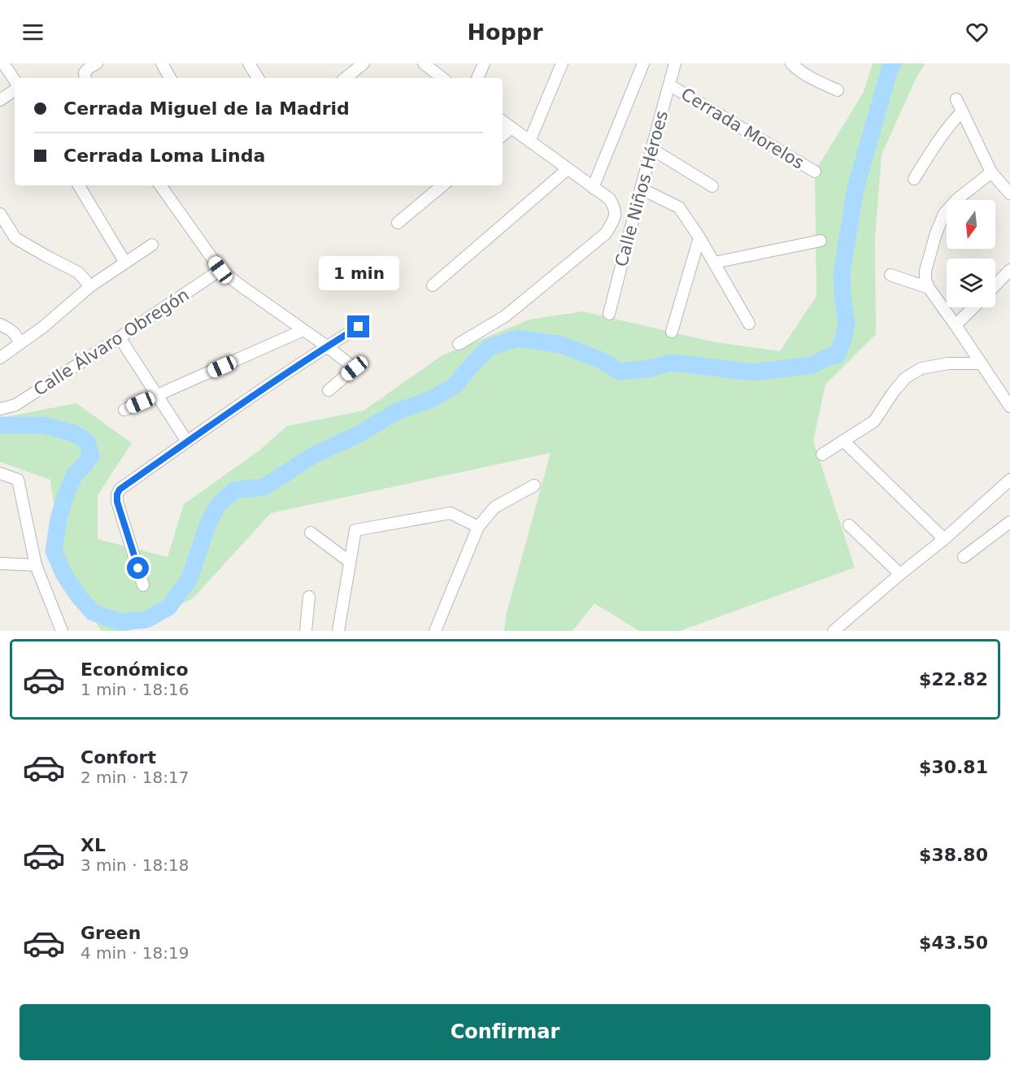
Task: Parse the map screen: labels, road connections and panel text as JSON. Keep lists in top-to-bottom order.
{
  "streets": {
    "street": ["Cerrada Morelos", "Calle Niños Héroes", "Calle Álvaro Obregón"]
  },
  "crossings": [
    ["Cerrada Morelos", "Calle Niños Héroes"]
  ],
  "north": "bottom",
  "page": {
    "header": "Hoppr",
    "banner": ["Cerrada Miguel de la Madrid", "Cerrada Loma Linda"],
    "bubble": "1 min",
    "list": [
      {
        "name": "Económico",
        "note": "1 min · 18:16",
        "value": "$22.82"
      },
      {
        "name": "Confort",
        "note": "2 min · 18:17",
        "value": "$30.81"
      },
      {
        "name": "XL",
        "note": "3 min · 18:18",
        "value": "$38.80"
      },
      {
        "name": "Green",
        "note": "4 min · 18:19",
        "value": "$43.50"
      }
    ],
    "buttons": "Confirmar"
  }
}
